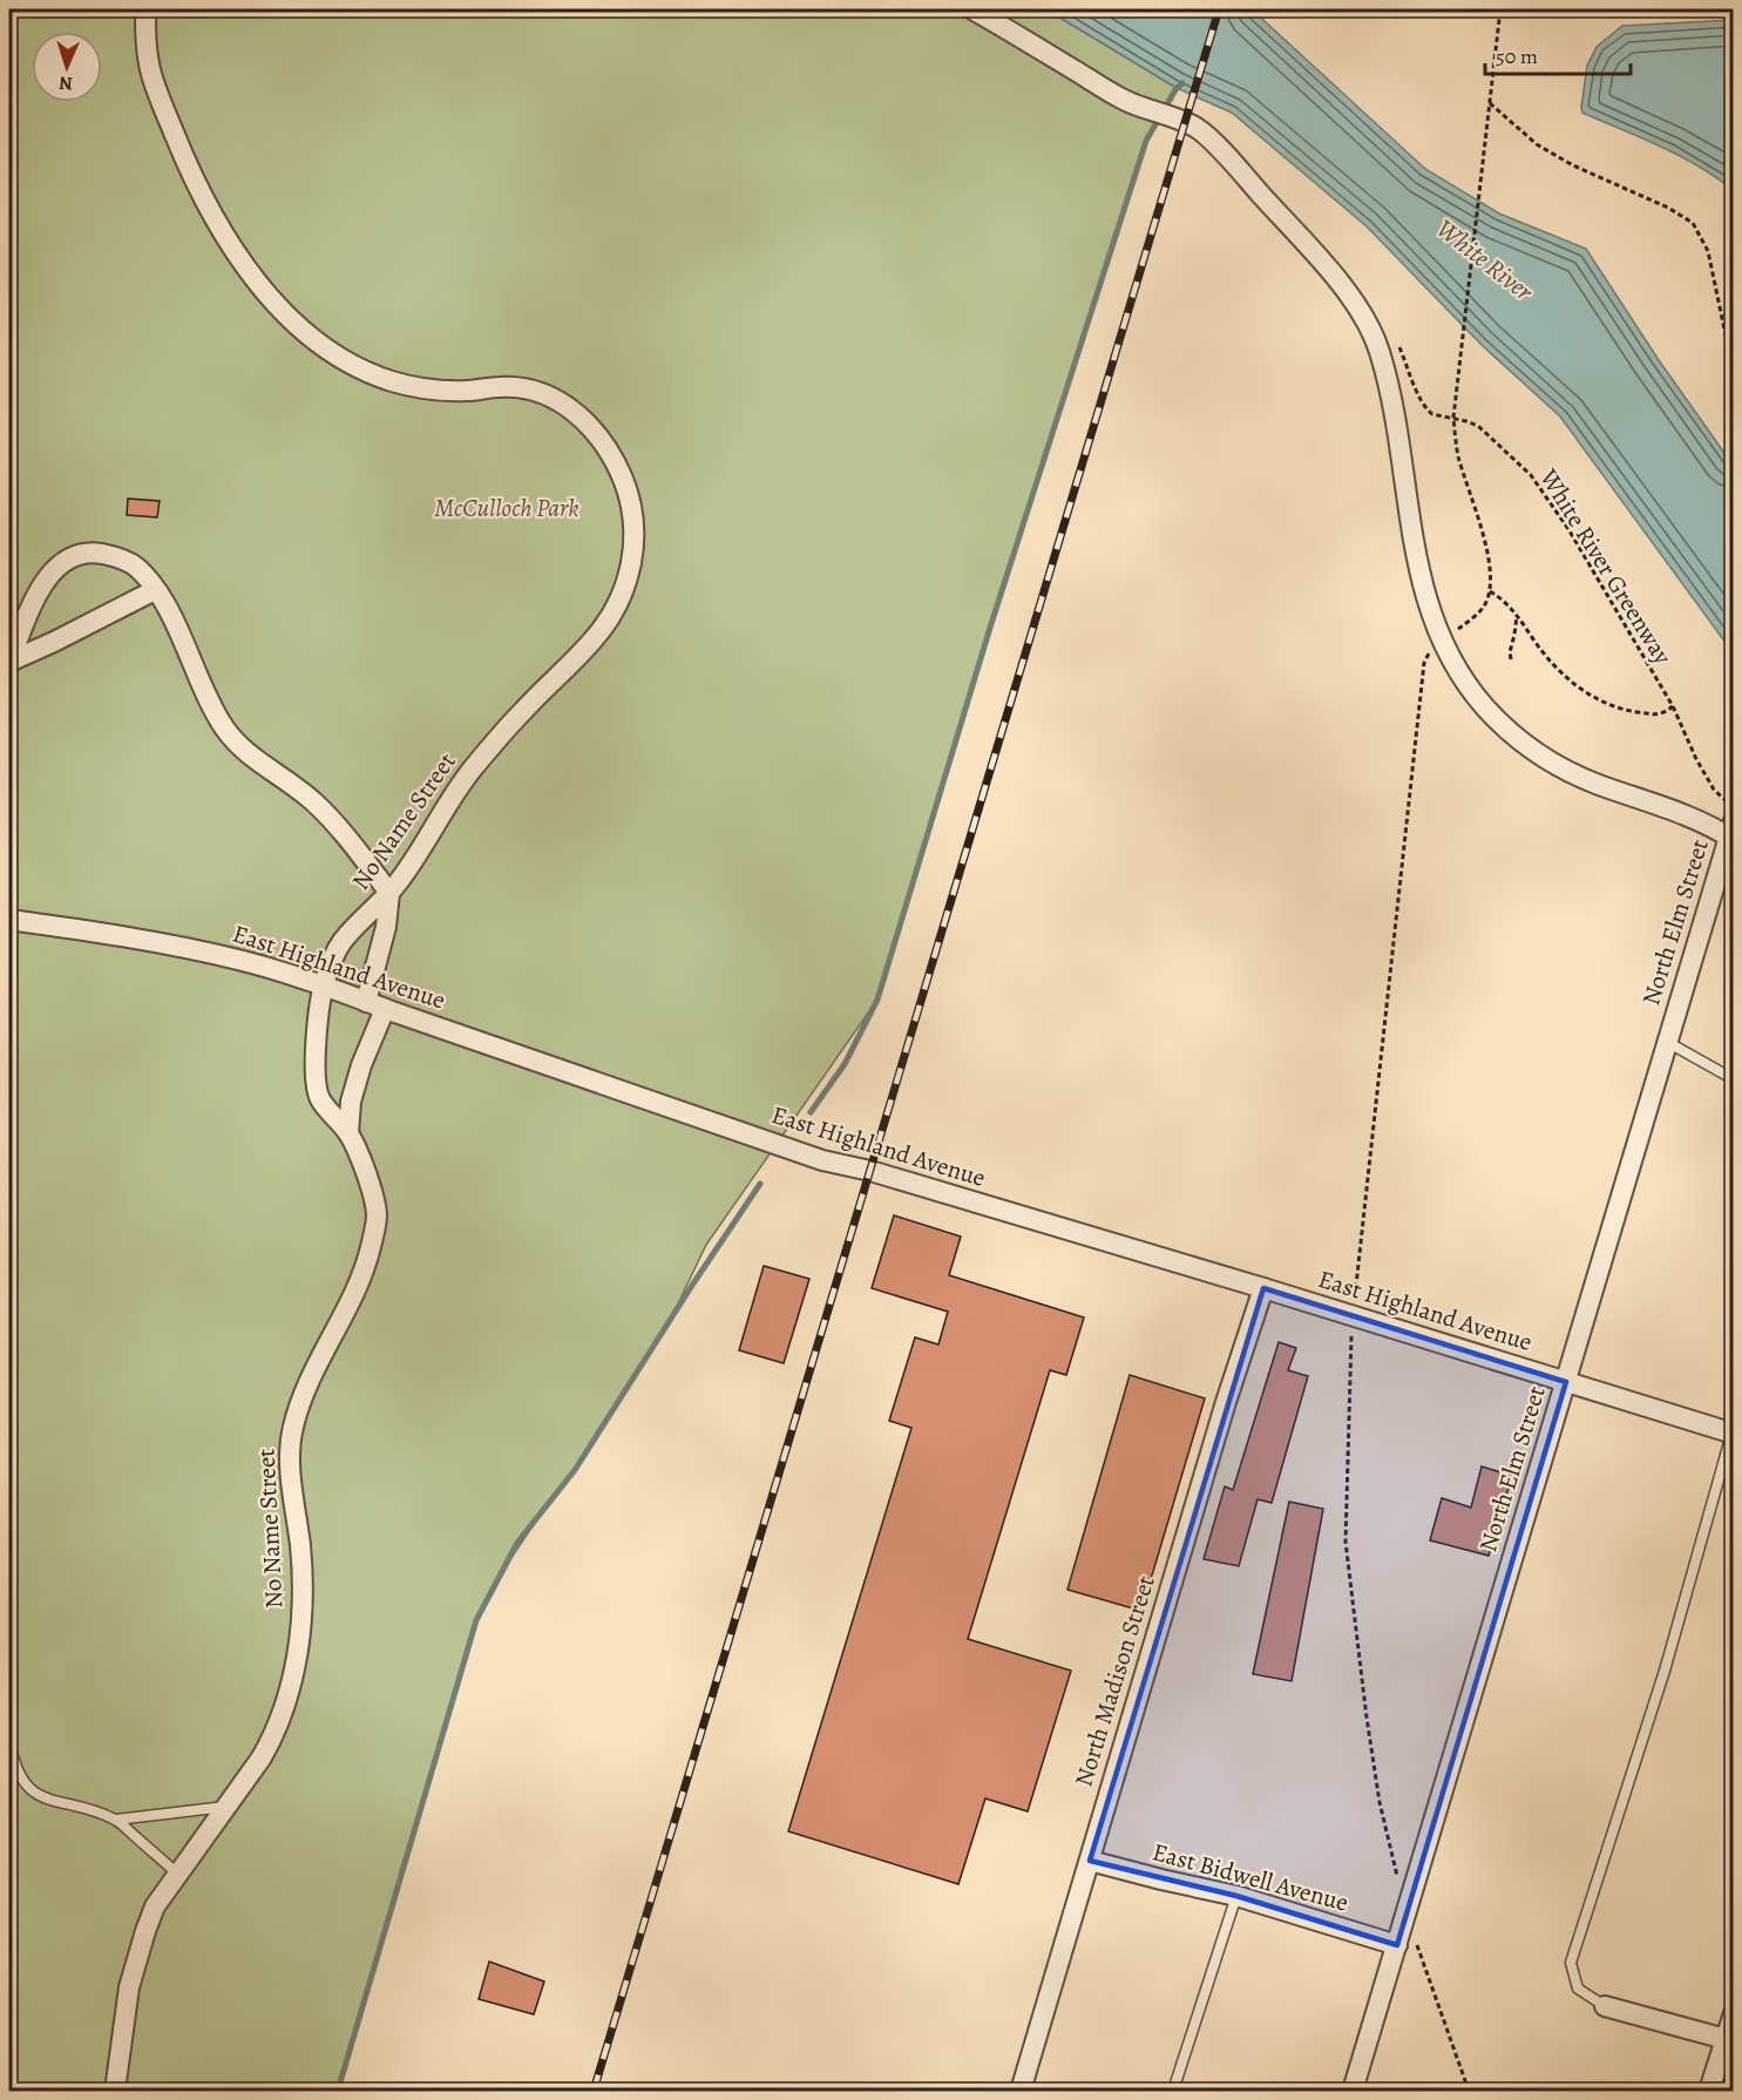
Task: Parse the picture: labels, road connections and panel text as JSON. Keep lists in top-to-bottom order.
{
  "streets": {
    "street": [
      "No Name Street",
      "North Elm Street",
      "East Highland Avenue",
      "North Madison Street",
      "East Bidwell Avenue"
    ],
    "path": ["White River Greenway"]
  },
  "crossings": [
    ["No Name Street", "East Highland Avenue"],
    ["North Elm Street", "East Highland Avenue"],
    ["North Elm Street", "East Bidwell Avenue"],
    ["East Highland Avenue", "North Madison Street"],
    ["North Madison Street", "East Bidwell Avenue"]
  ],
  "water": ["White River"],
  "parks": ["McCulloch Park"],
  "scale_bar": "50 m",
  "north": "bottom"
}
